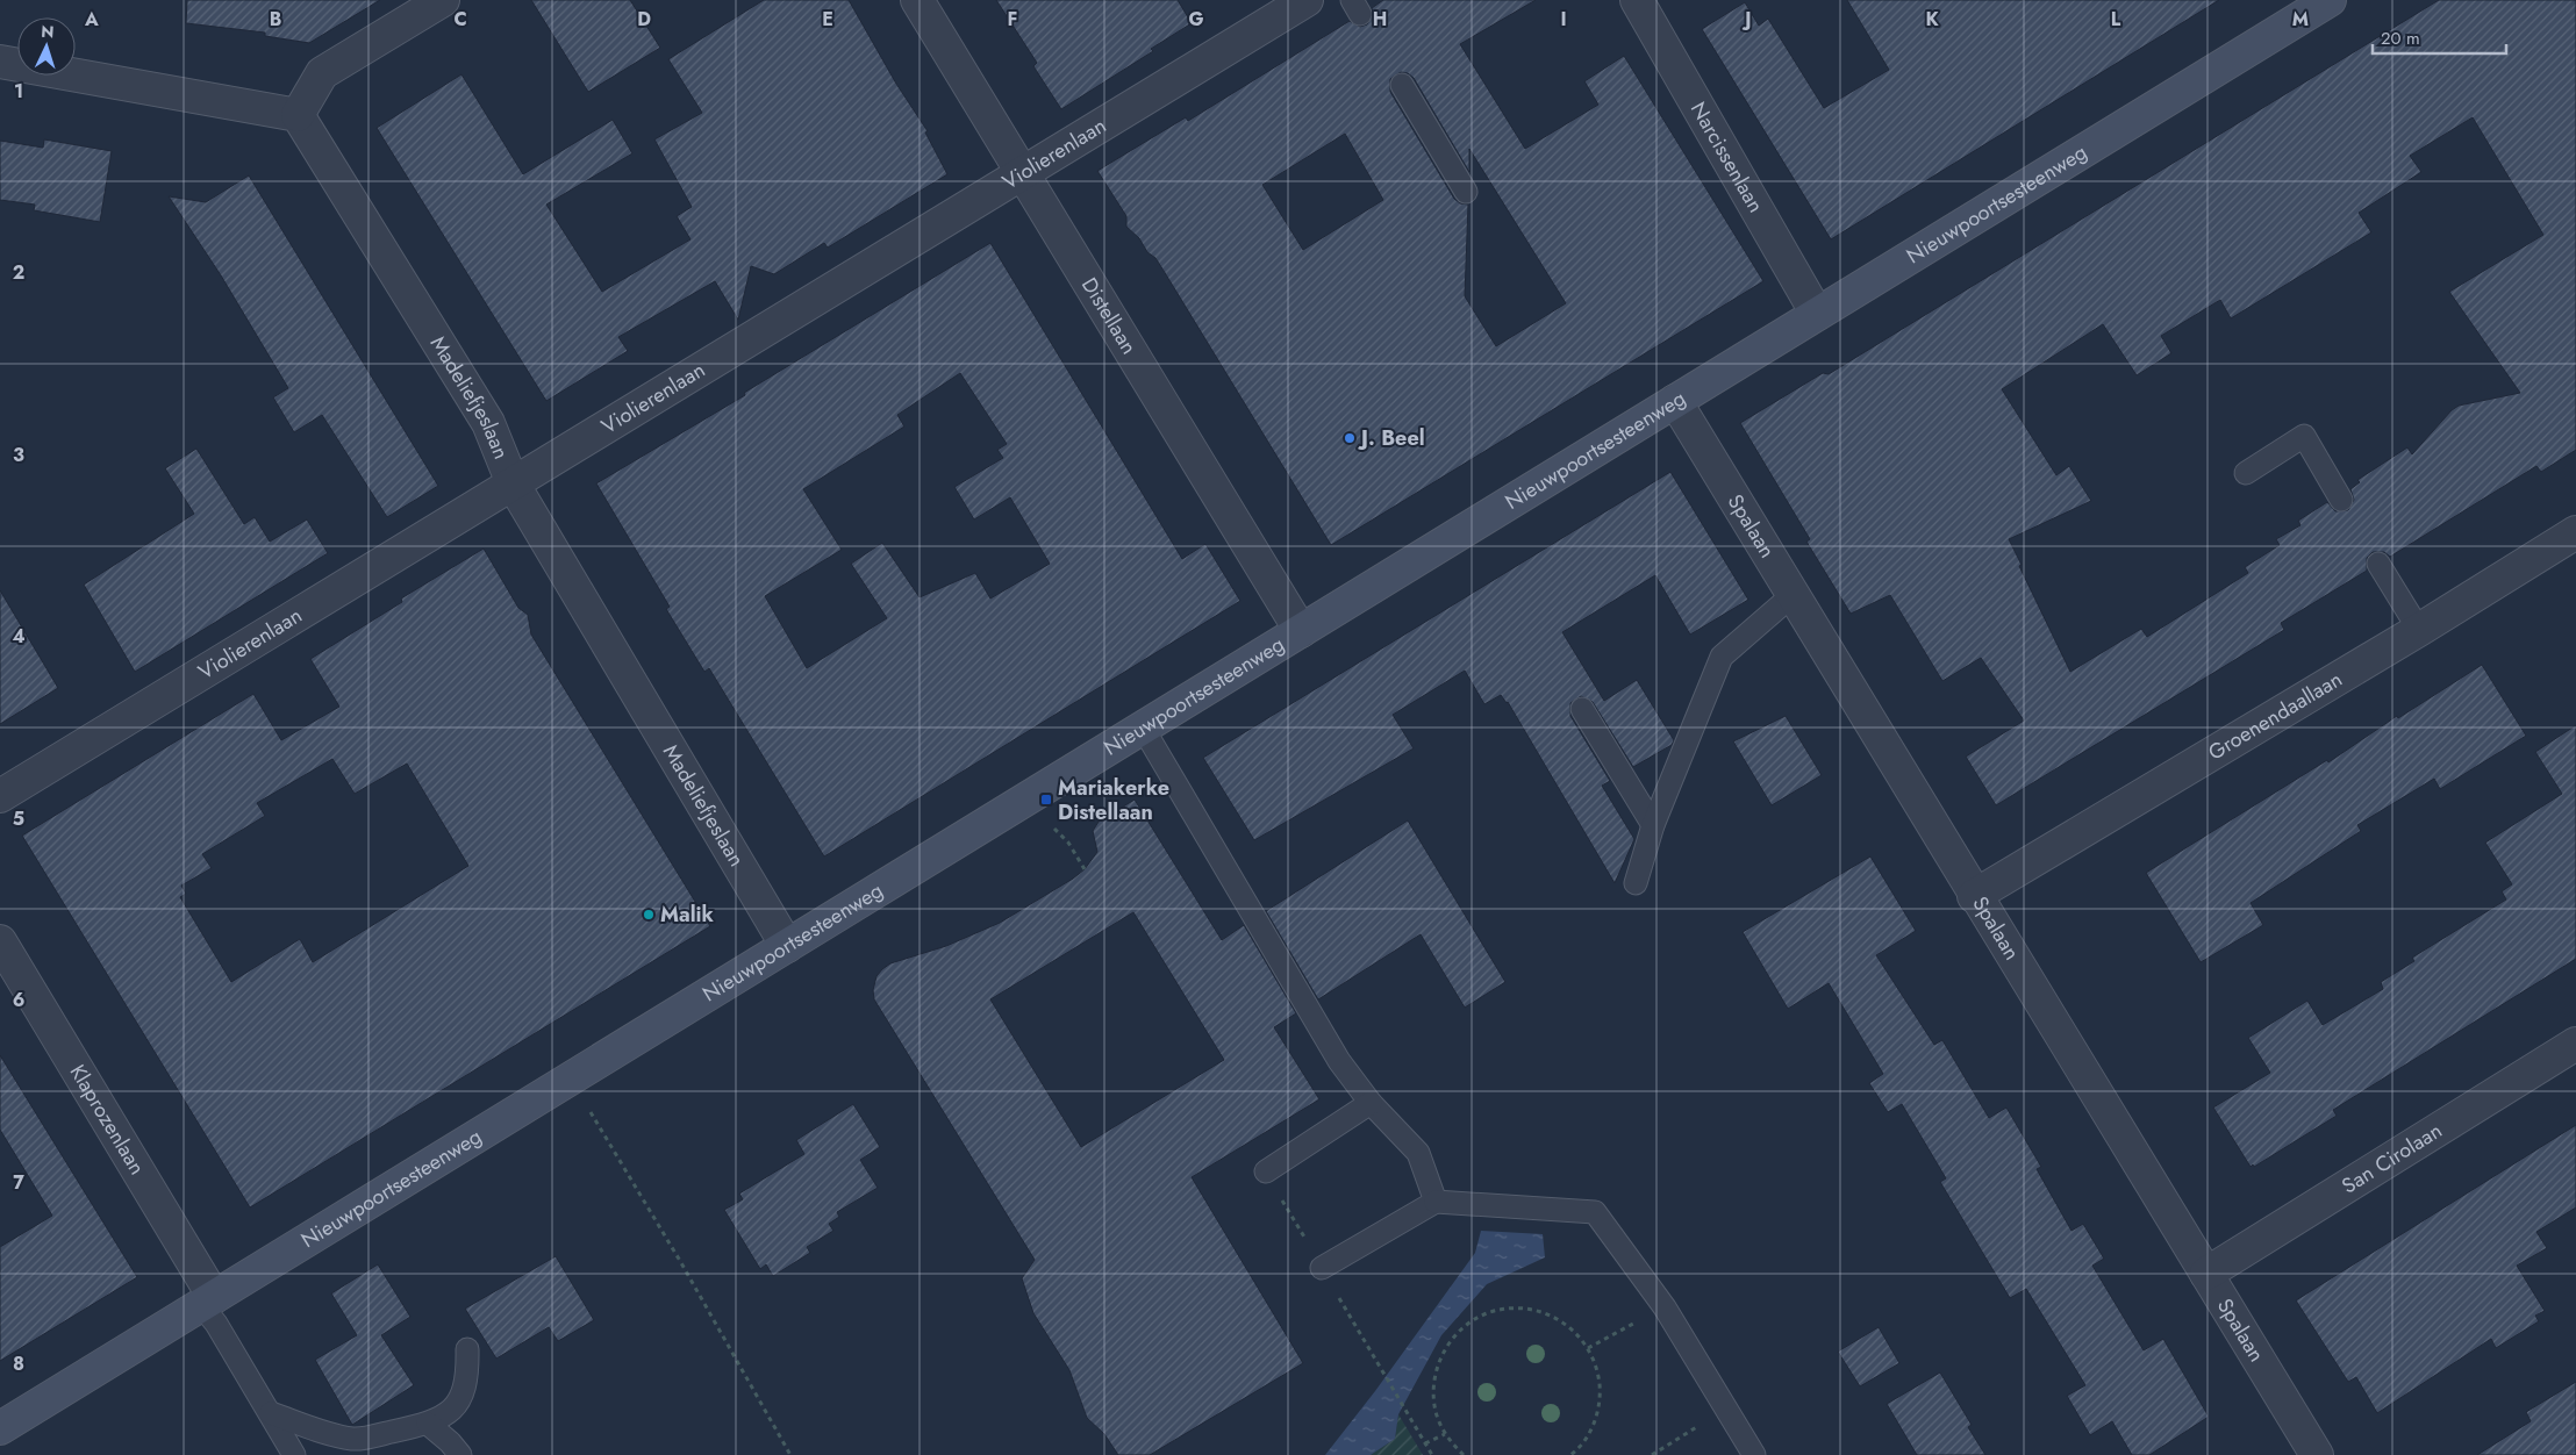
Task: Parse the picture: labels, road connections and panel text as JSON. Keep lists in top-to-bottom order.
{
  "streets": {
    "main road": ["Nieuwpoortsesteenweg"],
    "street": [
      "Violierenlaan",
      "Narcissenlaan",
      "Distellaan",
      "Madeliefjeslaan",
      "Spalaan",
      "Groenendaallaan",
      "Klaprozenlaan",
      "San Cirolaan"
    ]
  },
  "crossings": [
    ["Violierenlaan", "Distellaan"],
    ["Violierenlaan", "Madeliefjeslaan"],
    ["Narcissenlaan", "Nieuwpoortsesteenweg"],
    ["Nieuwpoortsesteenweg", "Distellaan"],
    ["Nieuwpoortsesteenweg", "Madeliefjeslaan"],
    ["Nieuwpoortsesteenweg", "Spalaan"],
    ["Nieuwpoortsesteenweg", "Klaprozenlaan"],
    ["Spalaan", "Groenendaallaan"],
    ["Spalaan", "San Cirolaan"]
  ],
  "places": {
    "other": ["J. Beel", "Malik"],
    "transit": ["Mariakerke Distellaan"]
  },
  "scale_bar": "20 m",
  "north": "top",
  "grid": {
    "columns": [
      "A",
      "B",
      "C",
      "D",
      "E",
      "F",
      "G",
      "H",
      "I",
      "J",
      "K",
      "L",
      "M"
    ],
    "rows": [
      "1",
      "2",
      "3",
      "4",
      "5",
      "6",
      "7",
      "8"
    ]
  }
}
